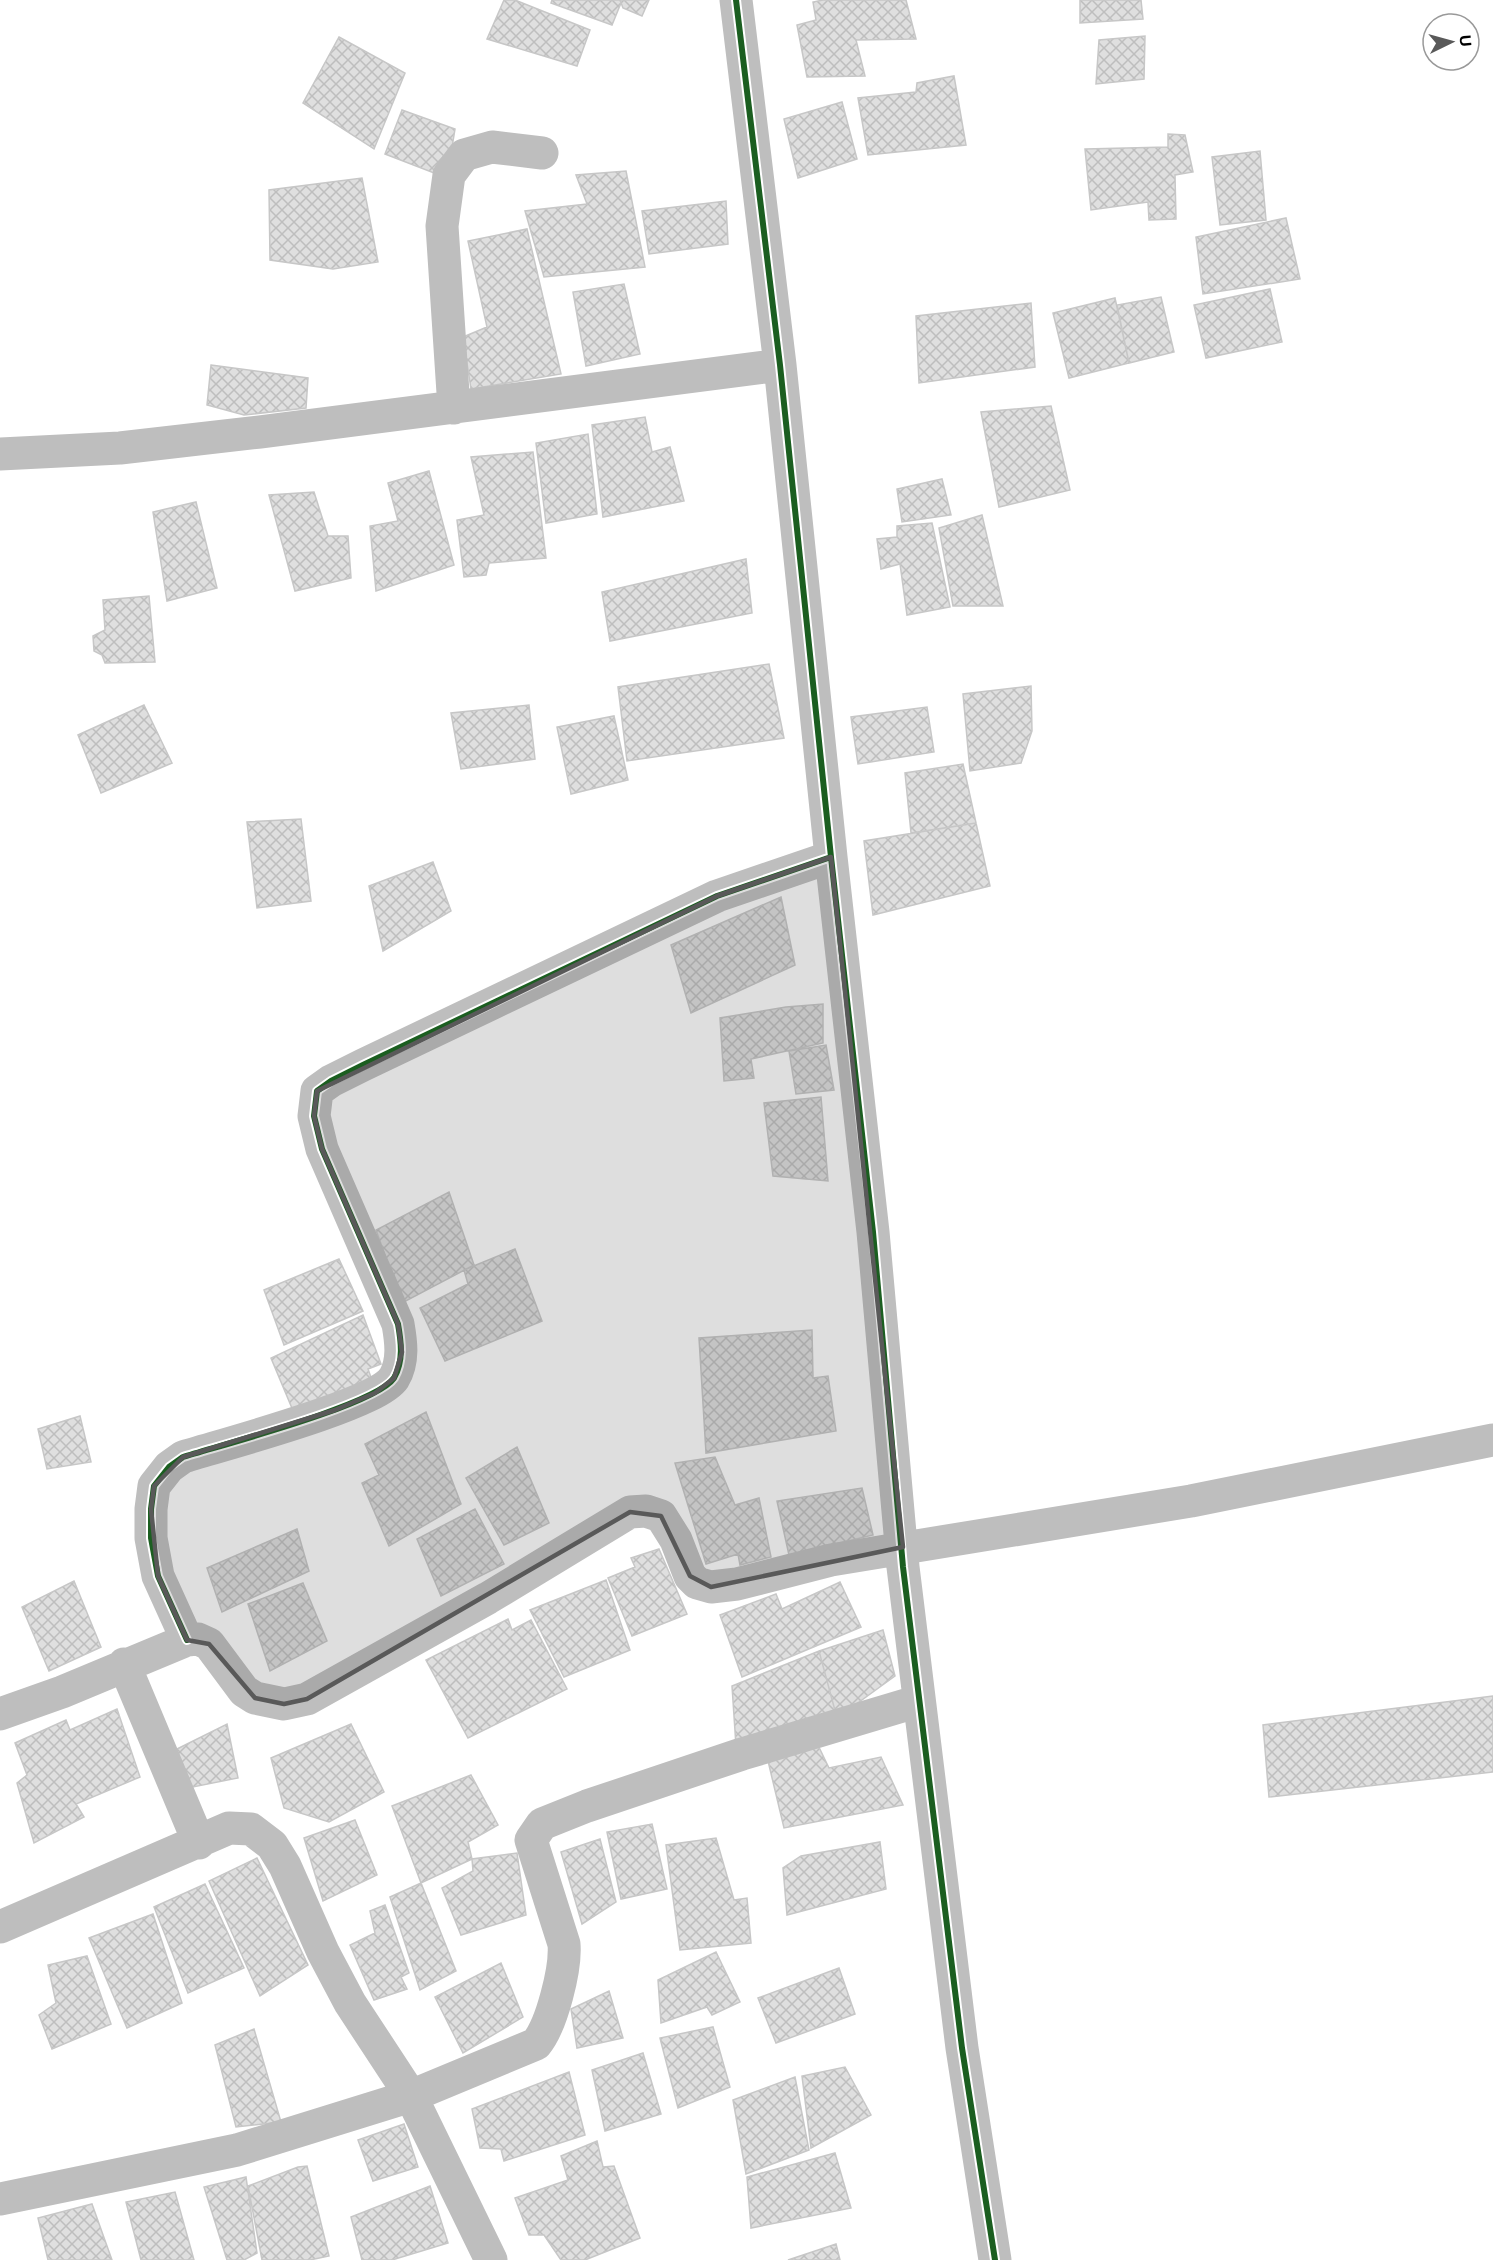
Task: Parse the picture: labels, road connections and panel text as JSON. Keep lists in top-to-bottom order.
{
  "north": "right"
}
